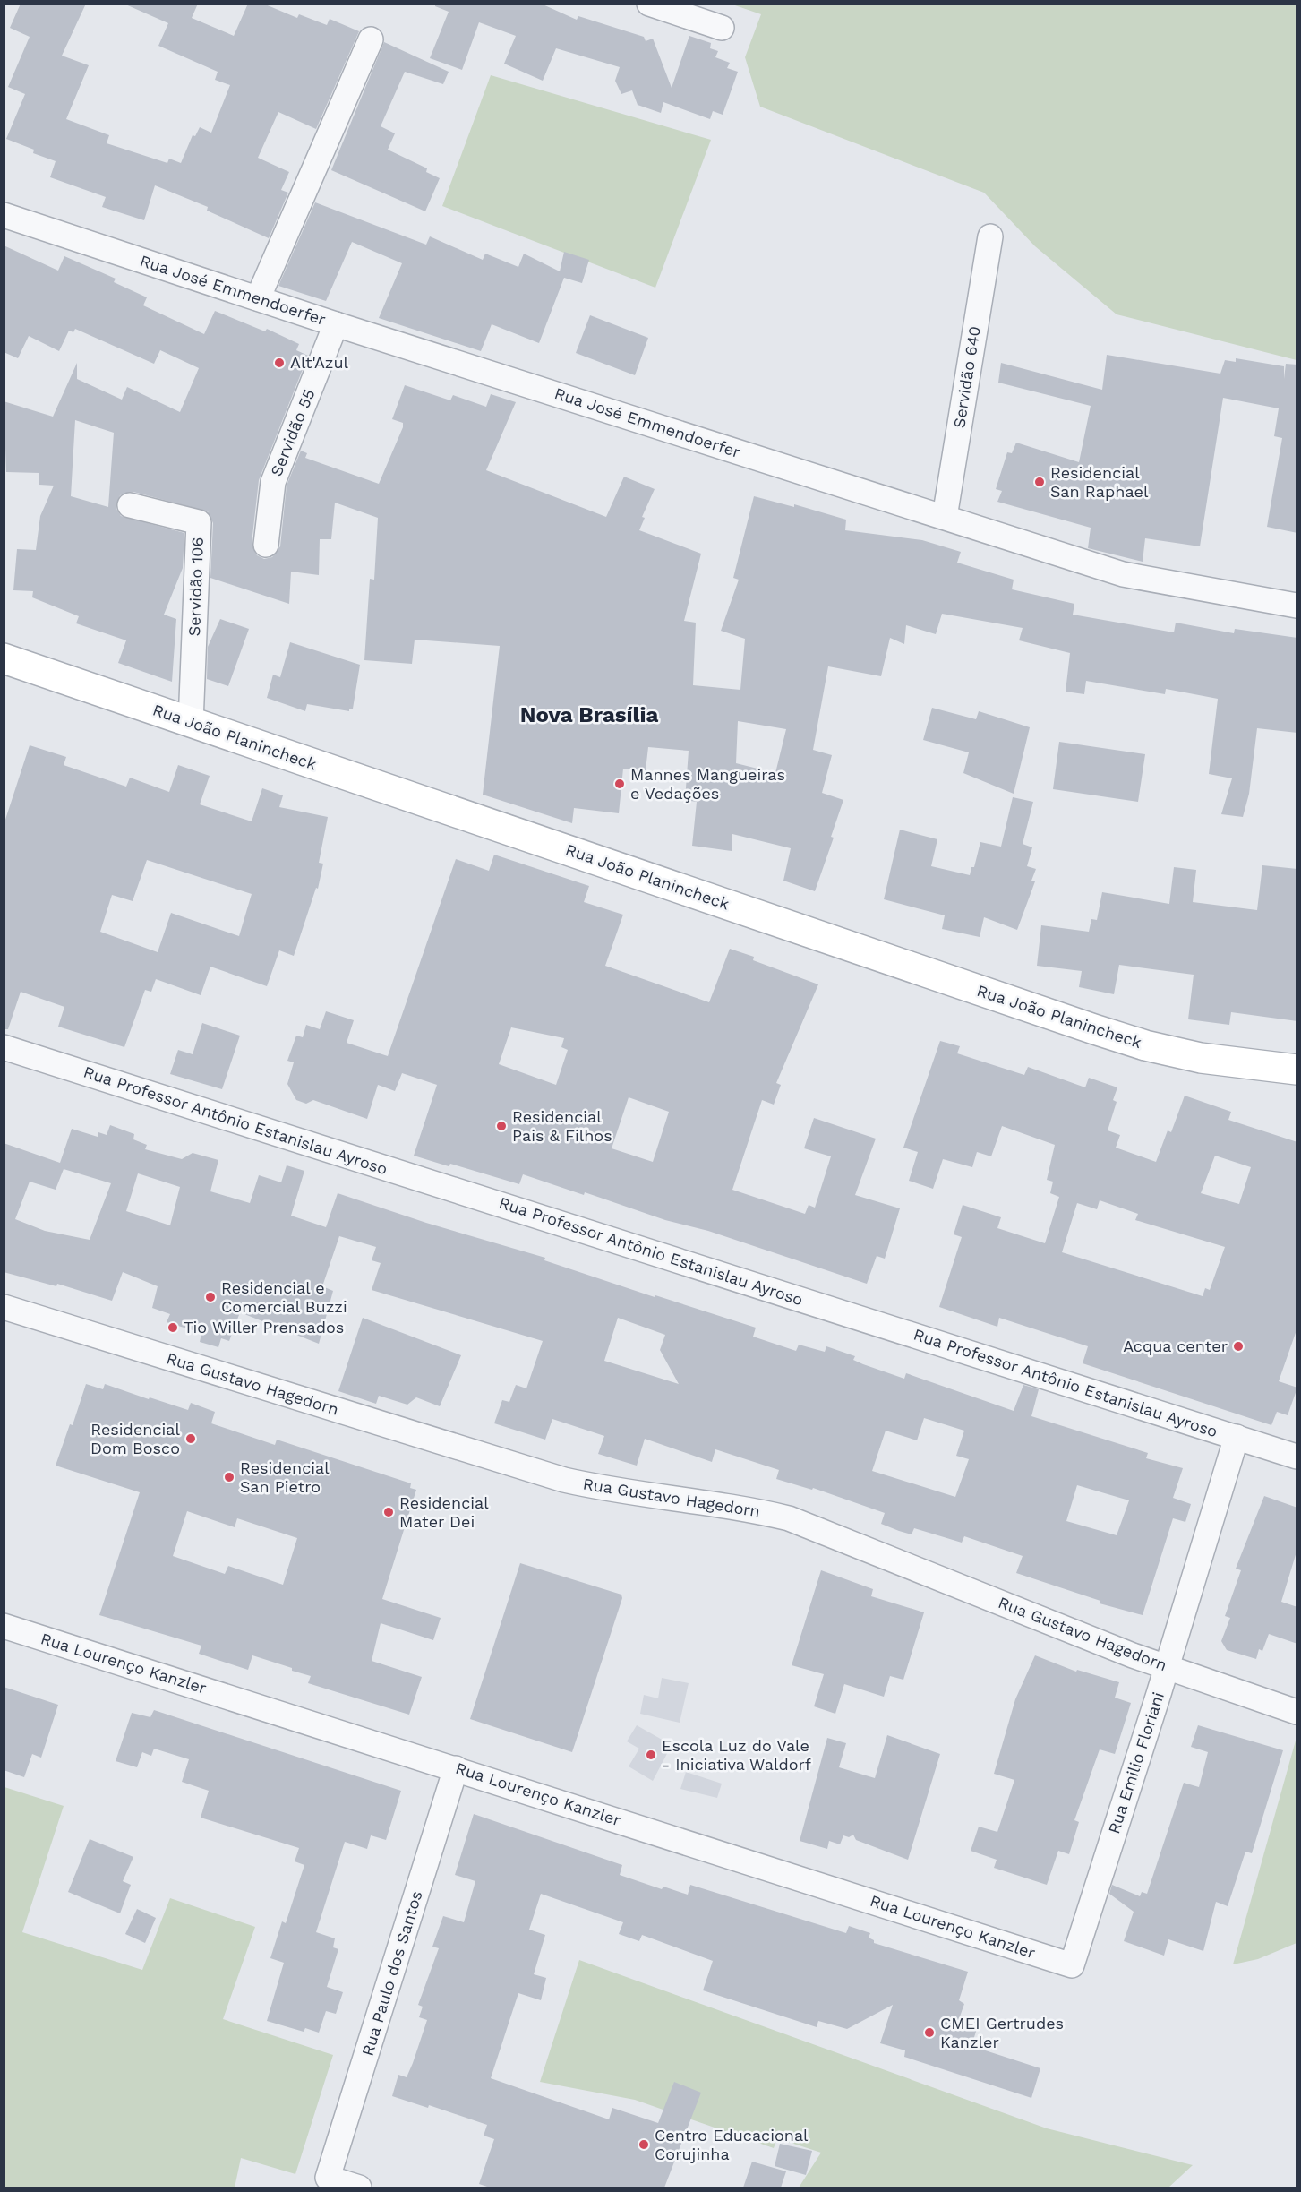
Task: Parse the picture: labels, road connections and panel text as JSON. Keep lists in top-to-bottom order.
{
  "streets": {
    "main road": ["Rua João Planincheck"],
    "street": [
      "Rua José Emmendoerfer",
      "Servidão 640",
      "Servidão 55",
      "Servidão 106",
      "Rua Professor Antônio Estanislau Ayroso",
      "Rua Gustavo Hagedorn",
      "Rua Lourenço Kanzler",
      "Rua Emilio Floriani",
      "Rua Paulo dos Santos"
    ]
  },
  "crossings": [
    ["Rua José Emmendoerfer", "Servidão 640"],
    ["Rua José Emmendoerfer", "Servidão 55"],
    ["Servidão 106", "Rua João Planincheck"],
    ["Rua Professor Antônio Estanislau Ayroso", "Rua Emilio Floriani"],
    ["Rua Gustavo Hagedorn", "Rua Emilio Floriani"],
    ["Rua Lourenço Kanzler", "Rua Emilio Floriani"],
    ["Rua Lourenço Kanzler", "Rua Paulo dos Santos"]
  ],
  "districts": ["Nova Brasília"],
  "places": [
    "Alt'Azul",
    "Residencial San Raphael",
    "Mannes Mangueiras e Vedações",
    "Residencial Pais & Filhos",
    "Residencial e Comercial Buzzi",
    "Tio Willer Prensados",
    "Acqua center",
    "Residencial Dom Bosco",
    "Residencial San Pietro",
    "Residencial Mater Dei",
    "Escola Luz do Vale - Iniciativa Waldorf",
    "CMEI Gertrudes Kanzler",
    "Centro Educacional Corujinha"
  ]
}
